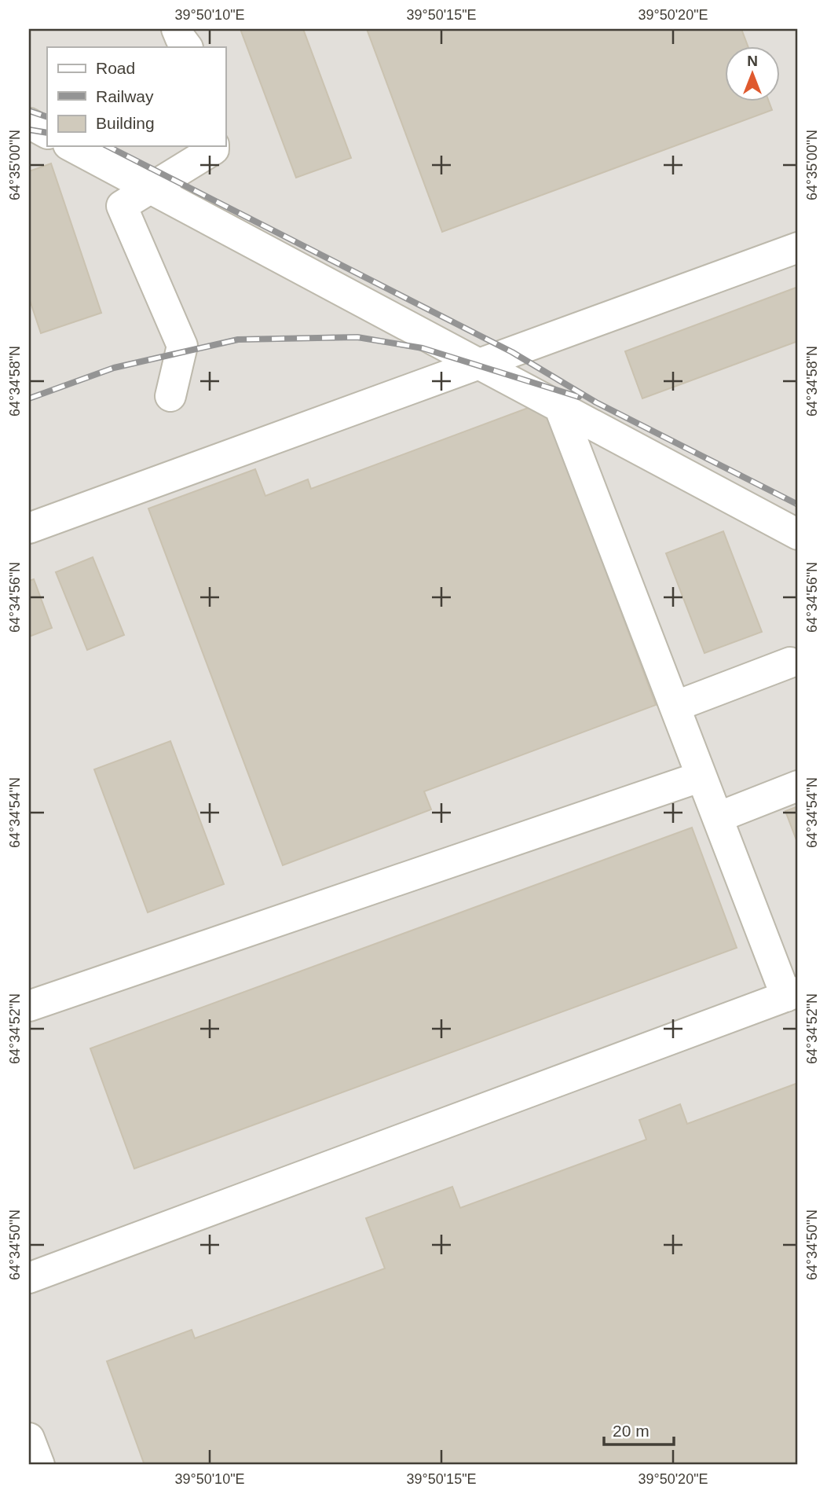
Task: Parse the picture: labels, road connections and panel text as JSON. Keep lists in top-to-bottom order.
{
  "legend": ["Road", "Railway", "Building"],
  "scale_bar": "20 m",
  "north": "top",
  "coordinates": [
    "39°50'10\"E",
    "39°50'15\"E",
    "39°50'20\"E",
    "64°35'00\"N",
    "64°34'58\"N",
    "64°34'56\"N",
    "64°34'54\"N",
    "64°34'52\"N",
    "64°34'50\"N"
  ]
}
